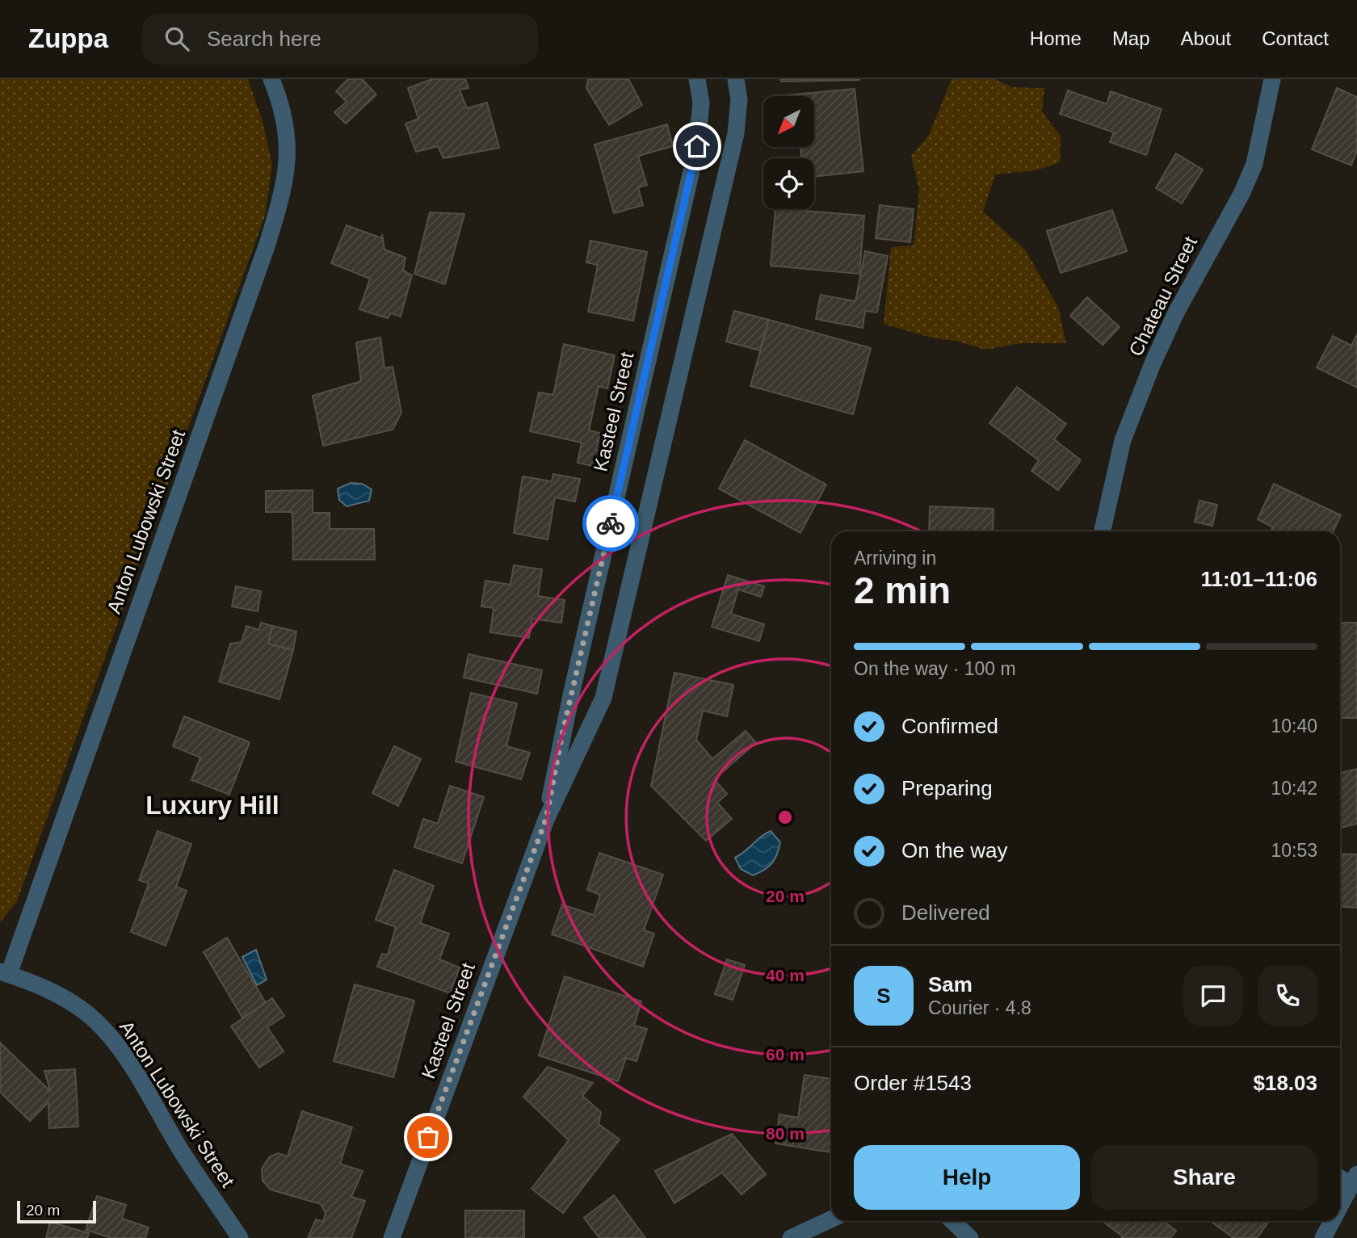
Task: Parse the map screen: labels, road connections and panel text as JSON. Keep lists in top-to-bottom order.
{
  "streets": {
    "street": ["Chateau Street", "Kasteel Street", "Anton Lubowski Street"]
  },
  "districts": ["Luxury Hill"],
  "scale_bar": "20 m",
  "north": "bottom left",
  "page": {
    "header": "Zuppa",
    "search": "Search here",
    "nav": [
      "Home",
      "Map",
      "About",
      "Contact"
    ],
    "heading": ["2 min", "Arriving in", "11:01–11:06"],
    "panel": [
      "Sam",
      "Courier · 4.8",
      "Order #1543",
      "$18.03"
    ],
    "bar": "On the way · 100 m",
    "list": [
      ["Confirmed", "10:40"],
      ["Preparing", "10:42"],
      ["On the way", "10:53"],
      "Delivered"
    ],
    "round": "S",
    "buttons": ["Help", "Share"],
    "scale": "20 m"
  },
  "rings": [
    "20 m",
    "40 m",
    "60 m",
    "80 m"
  ]
}
